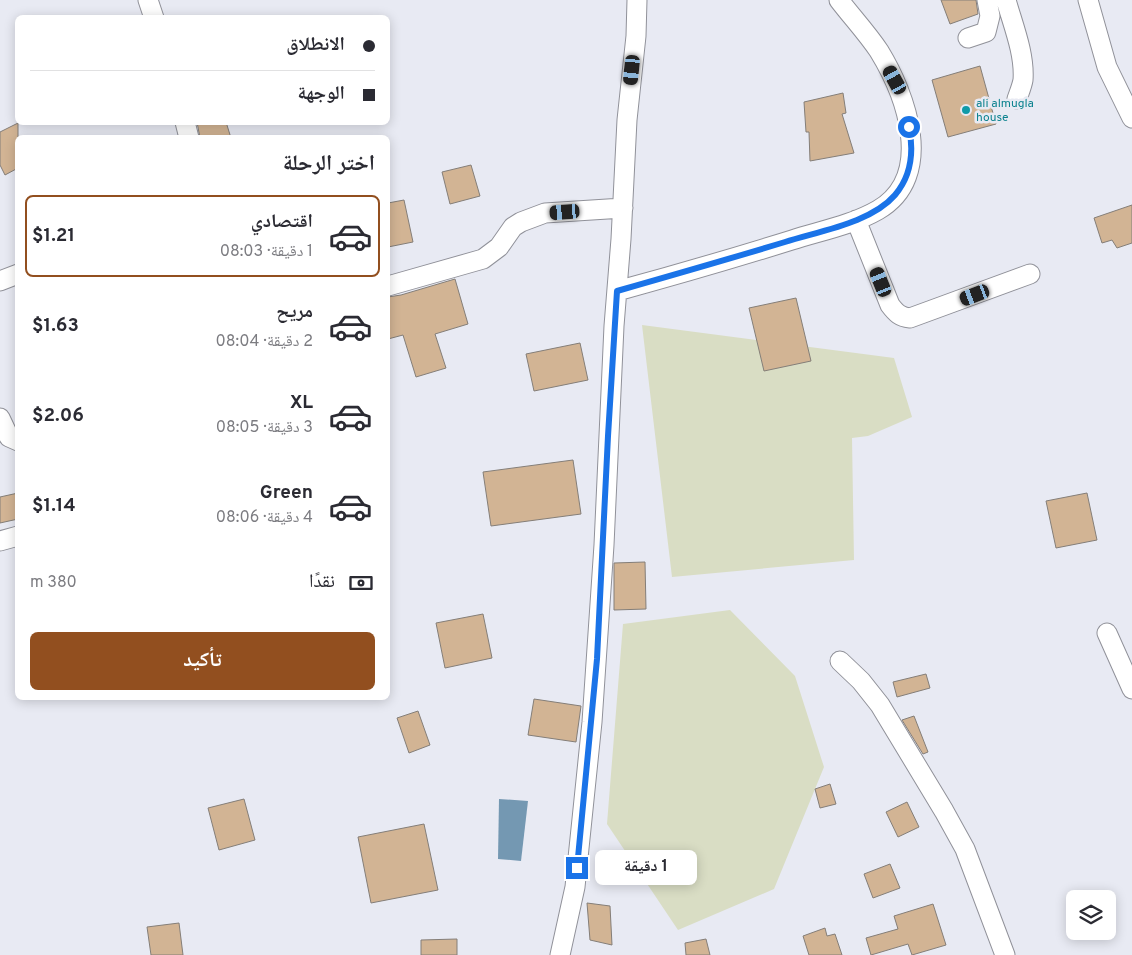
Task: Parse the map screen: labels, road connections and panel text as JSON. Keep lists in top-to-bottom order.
{
  "places": ["ali almugla house"],
  "page": {
    "banner": ["الانطلاق", "الوجهة"],
    "heading": "اختر الرحلة",
    "list": [
      {
        "name": "اقتصادي",
        "note": "1 دقيقة · 08:03",
        "value": "$1.21"
      },
      {
        "name": "مريح",
        "note": "2 دقيقة · 08:04",
        "value": "$1.63"
      },
      {
        "name": "XL",
        "note": "3 دقيقة · 08:05",
        "value": "$2.06"
      },
      {
        "name": "Green",
        "note": "4 دقيقة · 08:06",
        "value": "$1.14"
      }
    ],
    "pay": ["نقدًا", "380 m"],
    "buttons": "تأكيد",
    "bubble": "1 دقيقة"
  }
}
